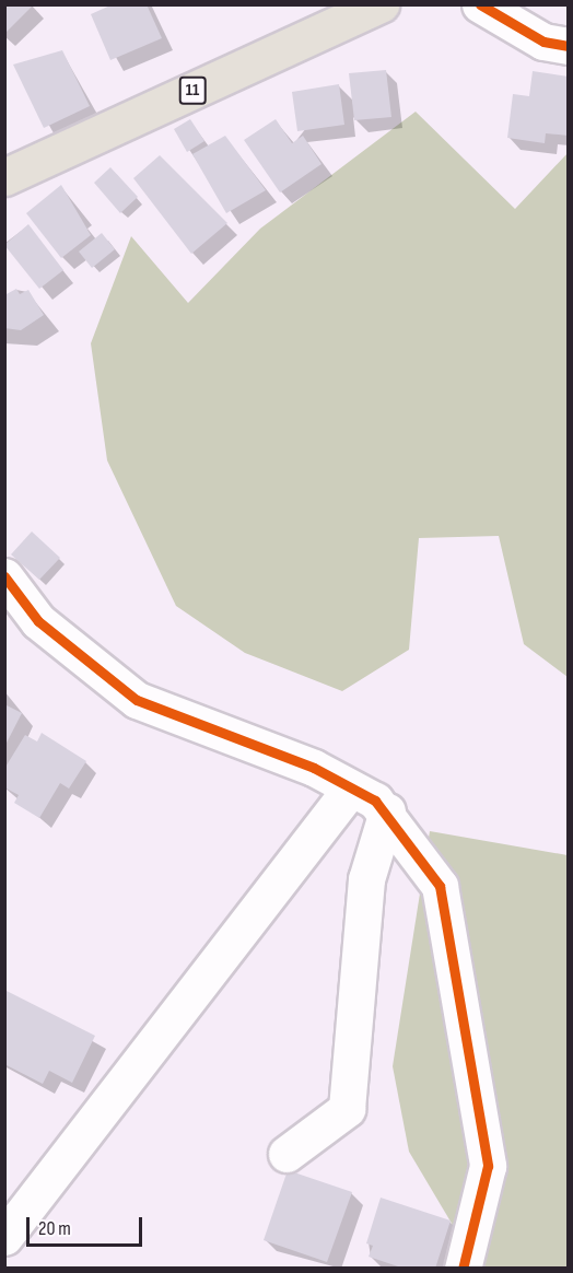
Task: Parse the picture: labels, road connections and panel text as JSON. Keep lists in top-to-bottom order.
{
  "streets": {
    "main road": ["11"]
  },
  "scale_bar": "20 m"
}
